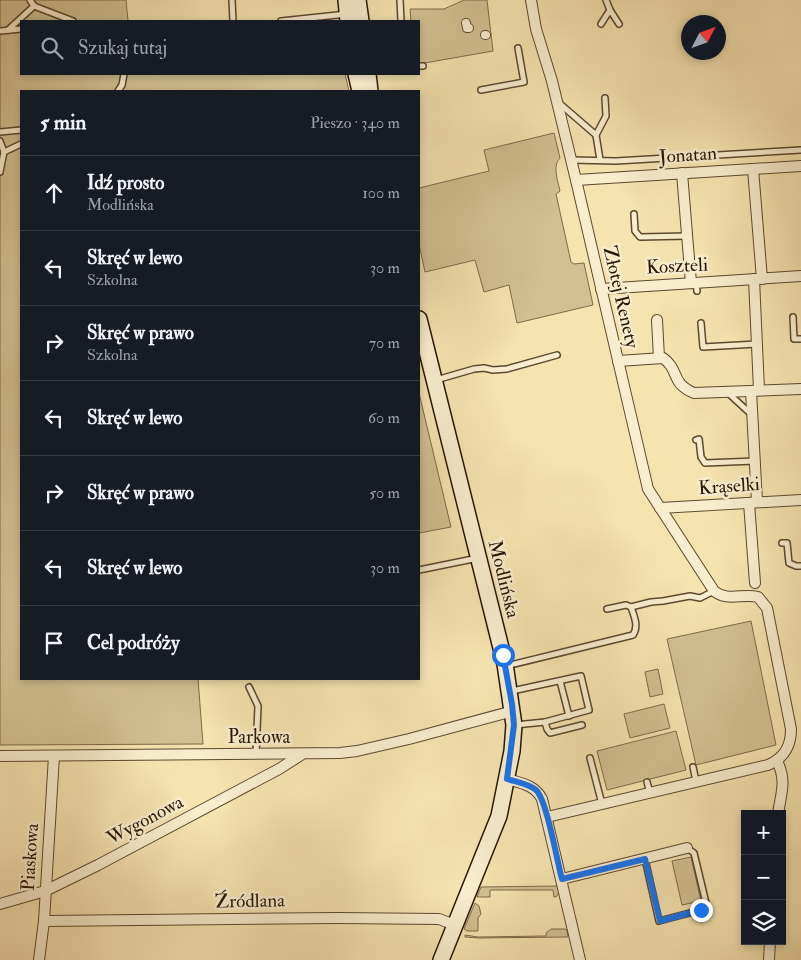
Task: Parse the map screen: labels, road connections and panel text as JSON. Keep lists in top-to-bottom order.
{
  "streets": {
    "main road": ["Modlińska"],
    "street": [
      "Jonatan",
      "Koszteli",
      "Złotej Renety",
      "Krąselki",
      "Parkowa",
      "Wygonowa",
      "Piaskowa",
      "Źródlana"
    ]
  },
  "crossings": [
    ["Jonatan", "Złotej Renety"],
    ["Koszteli", "Złotej Renety"],
    ["Złotej Renety", "Krąselki"],
    ["Modlińska", "Parkowa"],
    ["Modlińska", "Źródlana"],
    ["Parkowa", "Wygonowa"],
    ["Parkowa", "Piaskowa"],
    ["Wygonowa", "Piaskowa"],
    ["Piaskowa", "Źródlana"]
  ],
  "north": "top right",
  "page": {
    "search": "Szukaj tutaj",
    "heading": ["5 min", "Pieszo · 340 m"],
    "list": [
      ["Idź prosto", "Modlińska", "100 m"],
      ["Skręć w lewo", "Szkolna", "30 m"],
      ["Skręć w prawo", "Szkolna", "70 m"],
      ["Skręć w lewo", "60 m"],
      ["Skręć w prawo", "50 m"],
      ["Skręć w lewo", "30 m"],
      "Cel podróży"
    ],
    "map_buttons": ["+", "−"]
  }
}
